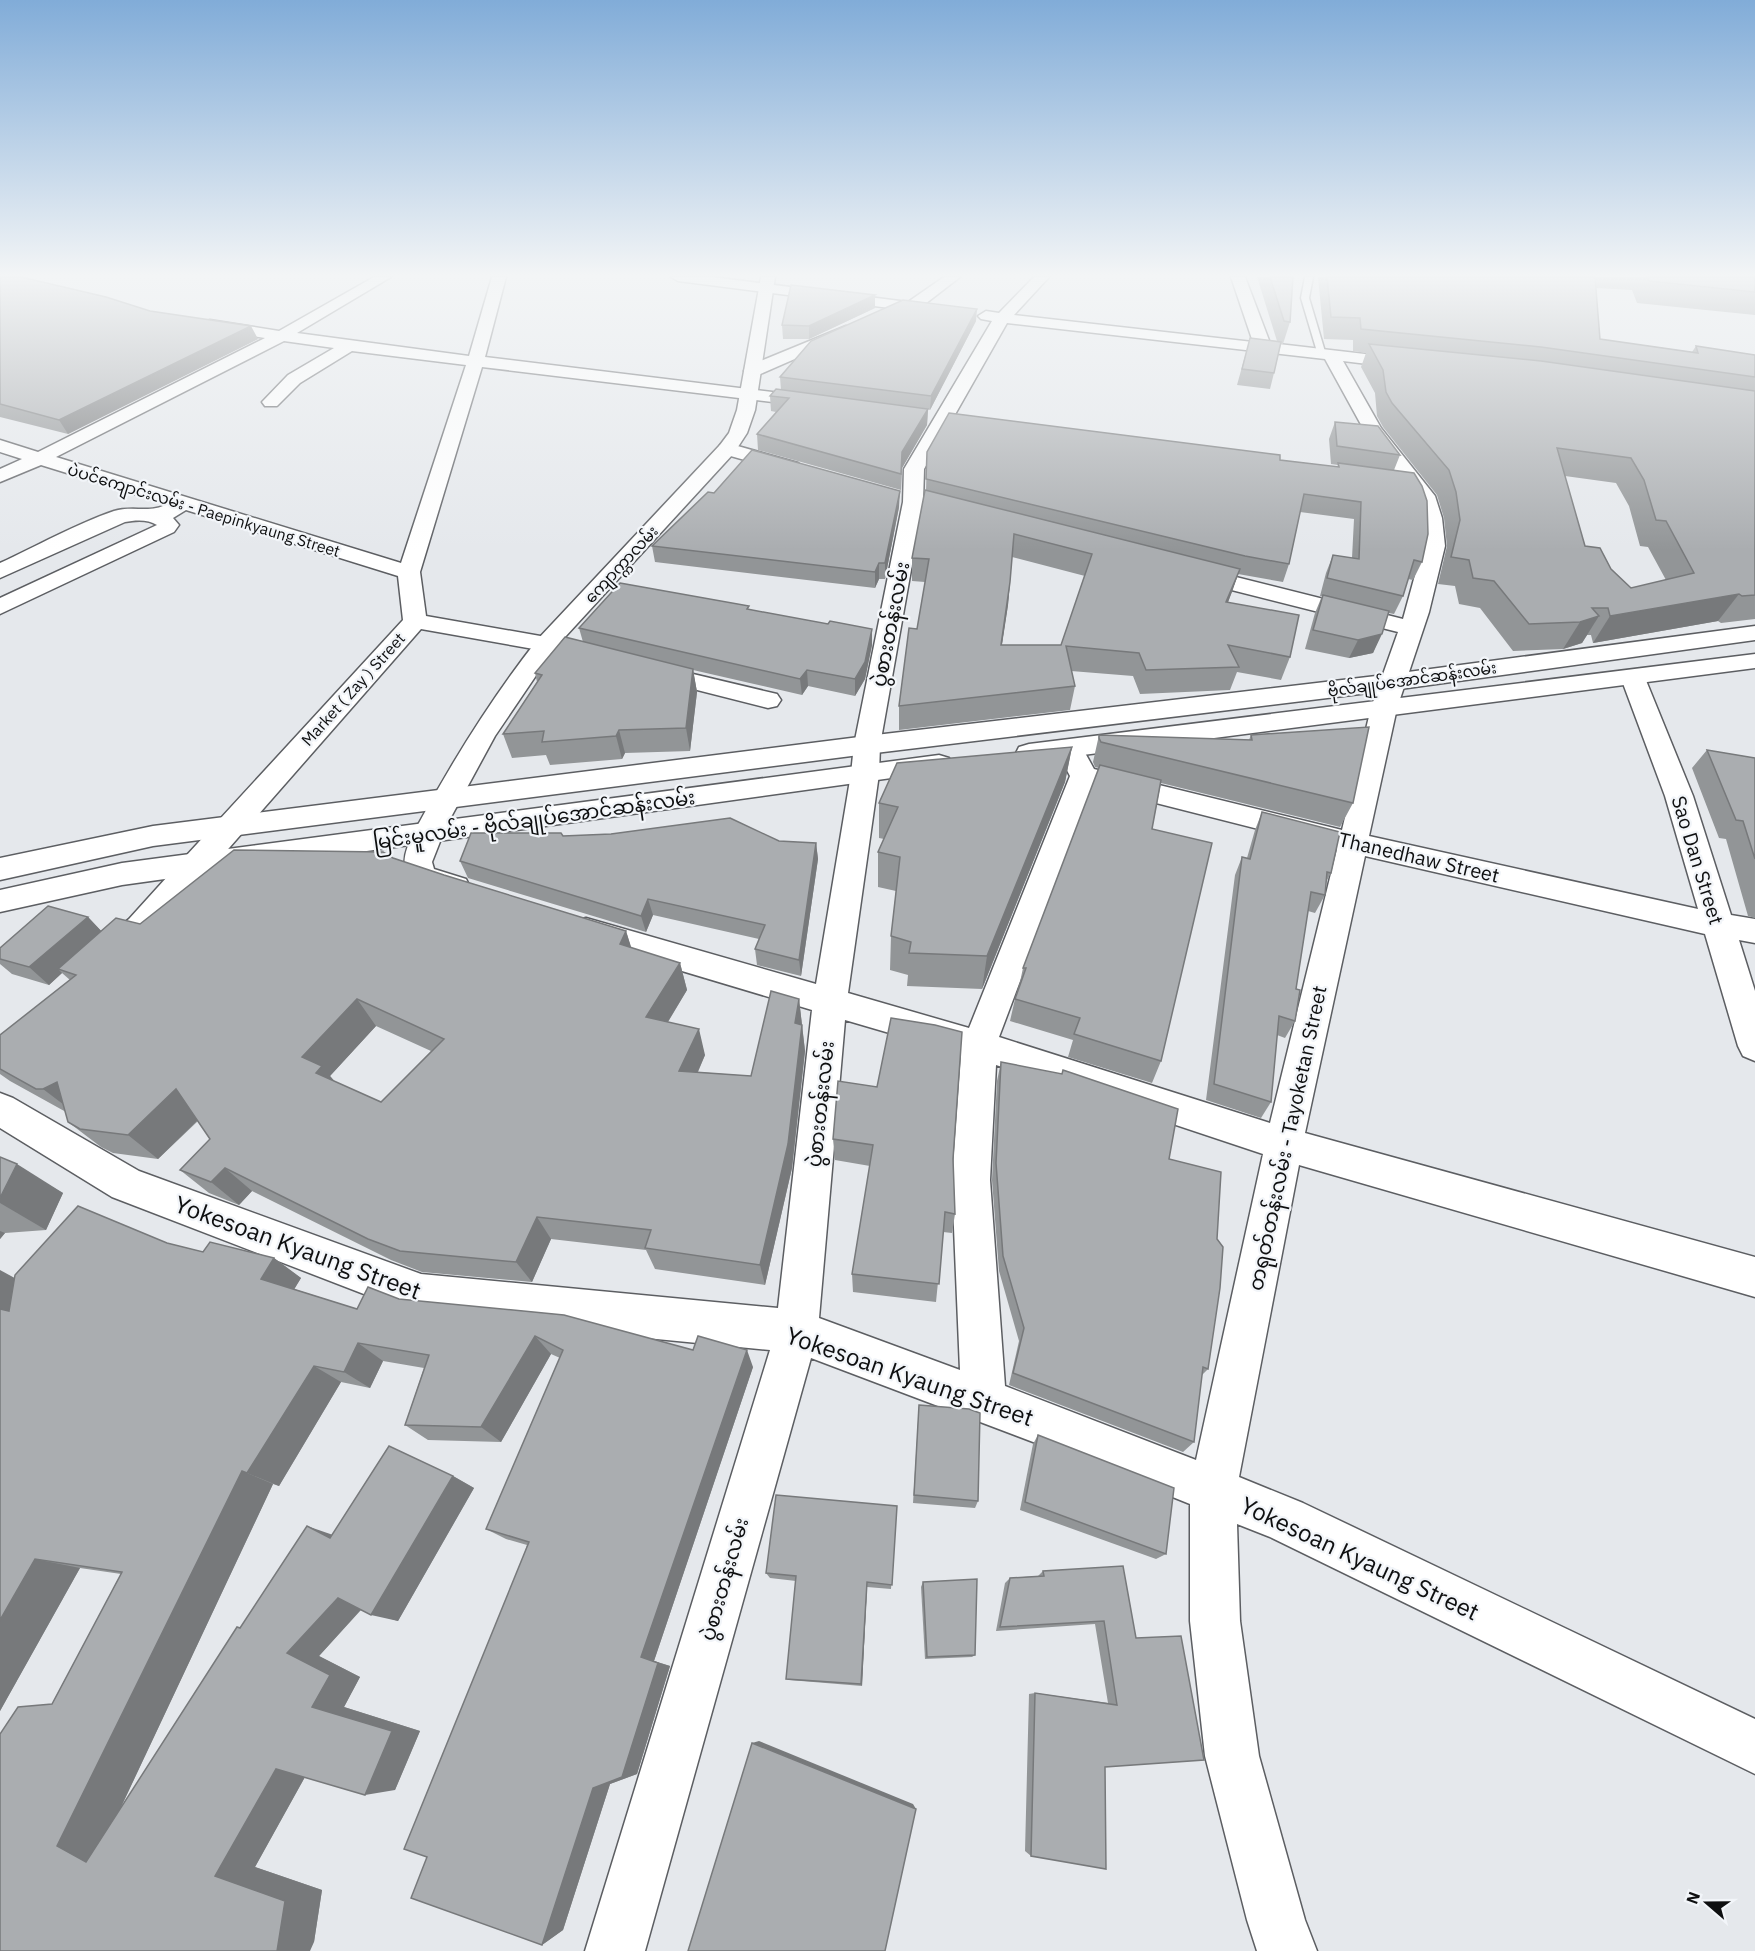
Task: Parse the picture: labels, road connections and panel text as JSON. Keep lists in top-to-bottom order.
{
  "streets": {
    "main road": [
      "ပဲပင်ကျောင်းလမ်း - Paepinkyaung Street",
      "ကျောက္ကာလမ်း",
      "ပွဲစားတန်းလမ်း",
      "ဗိုလ်ချုပ်အောင်ဆန်းလမ်း",
      "Market ( Zay ) Street",
      "မြင်းမူလမ်း - ဗိုလ်ချုပ်အောင်ဆန်းလမ်း",
      "Thanedhaw Street",
      "Sao Dan Street",
      "တရုတ်တန်းလမ်း - Tayoketan Street",
      "Yokesoan Kyaung Street"
    ]
  },
  "crossings": [
    ["ပဲပင်ကျောင်းလမ်း - Paepinkyaung Street", "Market ( Zay ) Street"],
    ["ကျောက္ကာလမ်း", "မြင်းမူလမ်း - ဗိုလ်ချုပ်အောင်ဆန်းလမ်း"],
    ["ပွဲစားတန်းလမ်း", "မြင်းမူလမ်း - ဗိုလ်ချုပ်အောင်ဆန်းလမ်း"],
    ["ပွဲစားတန်းလမ်း", "Yokesoan Kyaung Street"],
    ["ဗိုလ်ချုပ်အောင်ဆန်းလမ်း", "မြင်းမူလမ်း - ဗိုလ်ချုပ်အောင်ဆန်းလမ်း"],
    ["ဗိုလ်ချုပ်အောင်ဆန်းလမ်း", "Thanedhaw Street"],
    ["ဗိုလ်ချုပ်အောင်ဆန်းလမ်း", "Sao Dan Street"],
    ["ဗိုလ်ချုပ်အောင်ဆန်းလမ်း", "တရုတ်တန်းလမ်း - Tayoketan Street"],
    ["Market ( Zay ) Street", "မြင်းမူလမ်း - ဗိုလ်ချုပ်အောင်ဆန်းလမ်း"],
    ["မြင်းမူလမ်း - ဗိုလ်ချုပ်အောင်ဆန်းလမ်း", "Thanedhaw Street"],
    ["Thanedhaw Street", "Sao Dan Street"],
    ["Thanedhaw Street", "တရုတ်တန်းလမ်း - Tayoketan Street"],
    ["တရုတ်တန်းလမ်း - Tayoketan Street", "Yokesoan Kyaung Street"]
  ],
  "north": "left"
}
